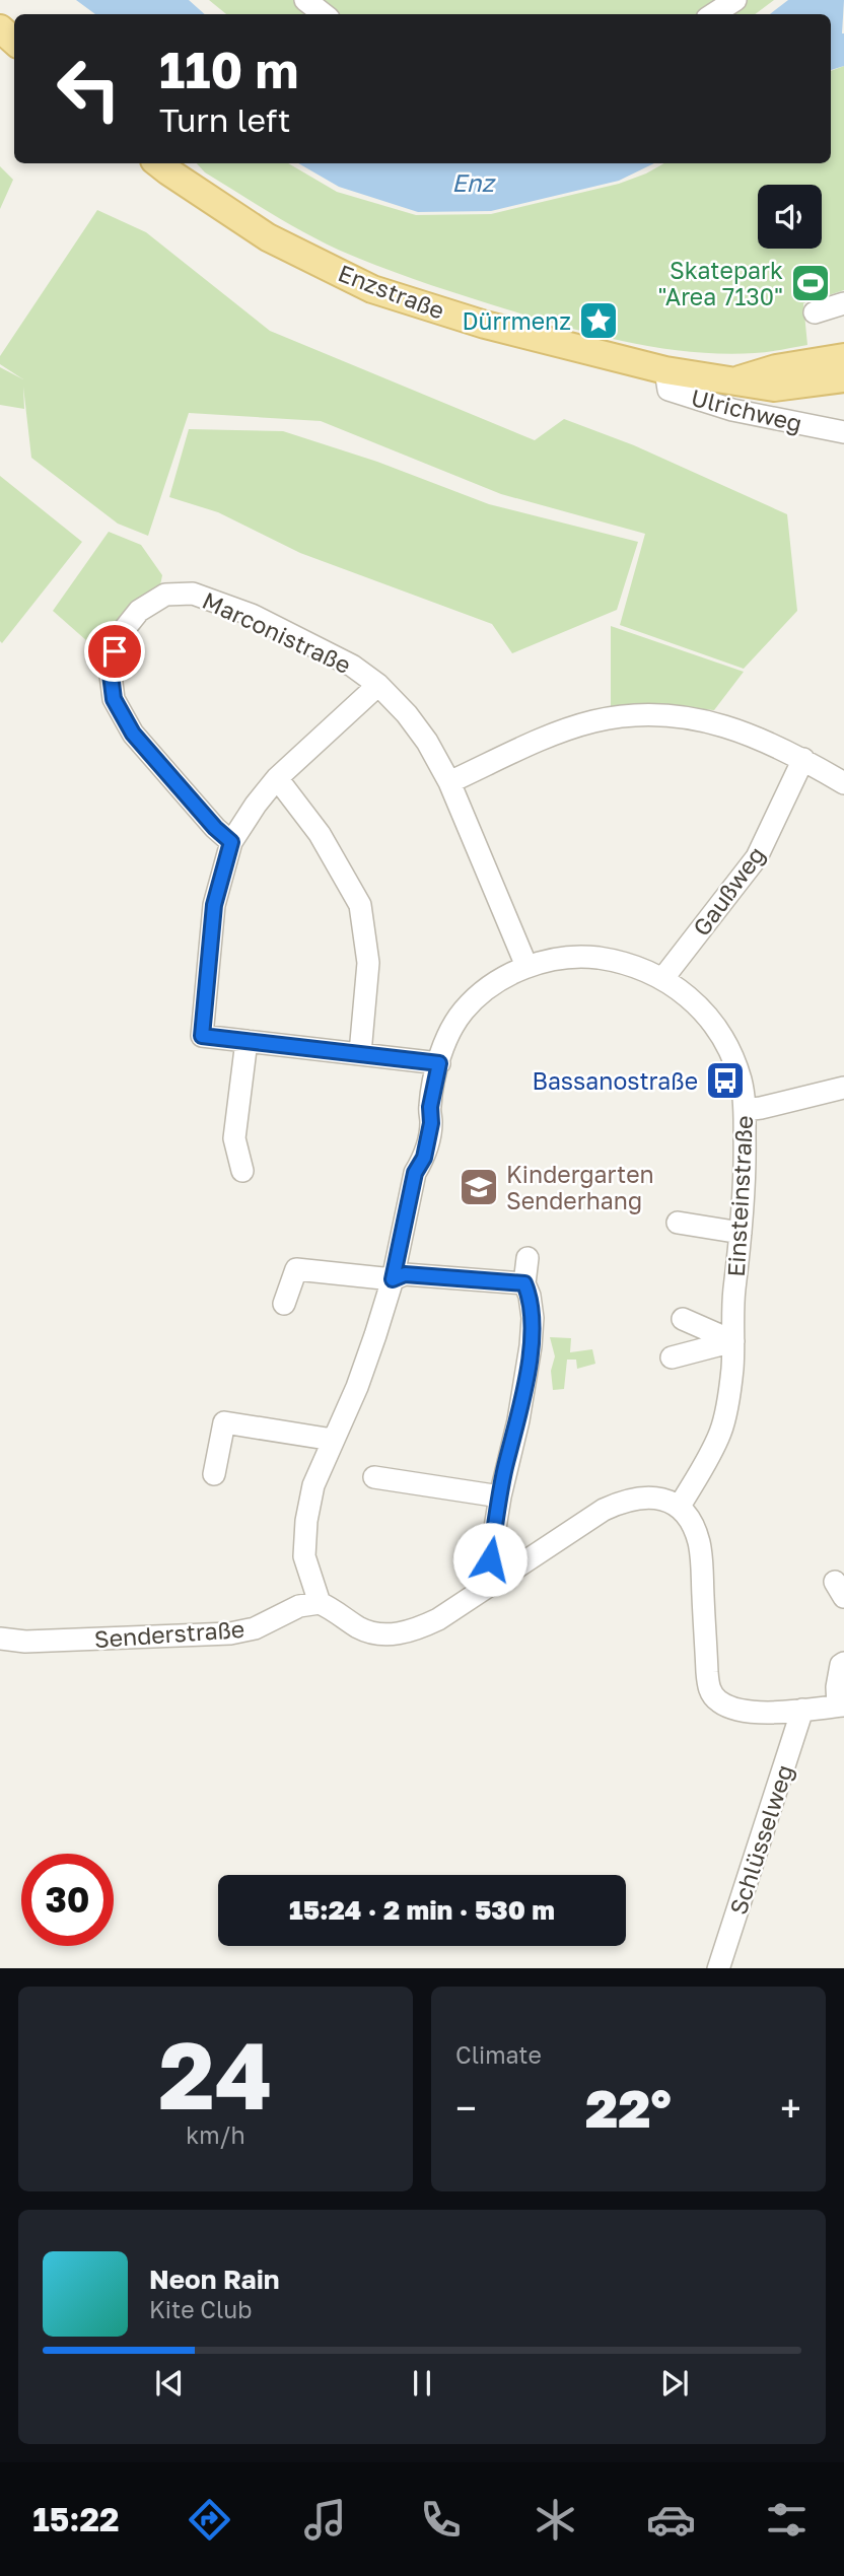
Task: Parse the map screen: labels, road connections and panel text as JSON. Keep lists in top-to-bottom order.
{
  "streets": {
    "main road": ["Enzstraße"],
    "street": [
      "Ulrichweg",
      "Marconistraße",
      "Gaußweg",
      "Einsteinstraße",
      "Senderstraße",
      "Schlüsselweg"
    ]
  },
  "crossings": [
    ["Enzstraße", "Ulrichweg"],
    ["Marconistraße", "Einsteinstraße"],
    ["Gaußweg", "Einsteinstraße"],
    ["Einsteinstraße", "Senderstraße"]
  ],
  "water": ["Enz"],
  "places": {
    "sports": ["Skatepark \"Area 7130\""],
    "place": ["Dürrmenz"],
    "bus stop": ["Bassanostraße"],
    "school or university": ["Kindergarten Senderhang"]
  },
  "page": {
    "turn": ["110 m", "Turn left"],
    "limit": "30",
    "trip": "15:24 · 2 min · 530 m",
    "tile": [
      ["24", "km/h"],
      "Climate"
    ],
    "heat": ["−", "22°", "+"],
    "song": ["Neon Rain", "Kite Club"],
    "tabs": "15:22"
  }
}
